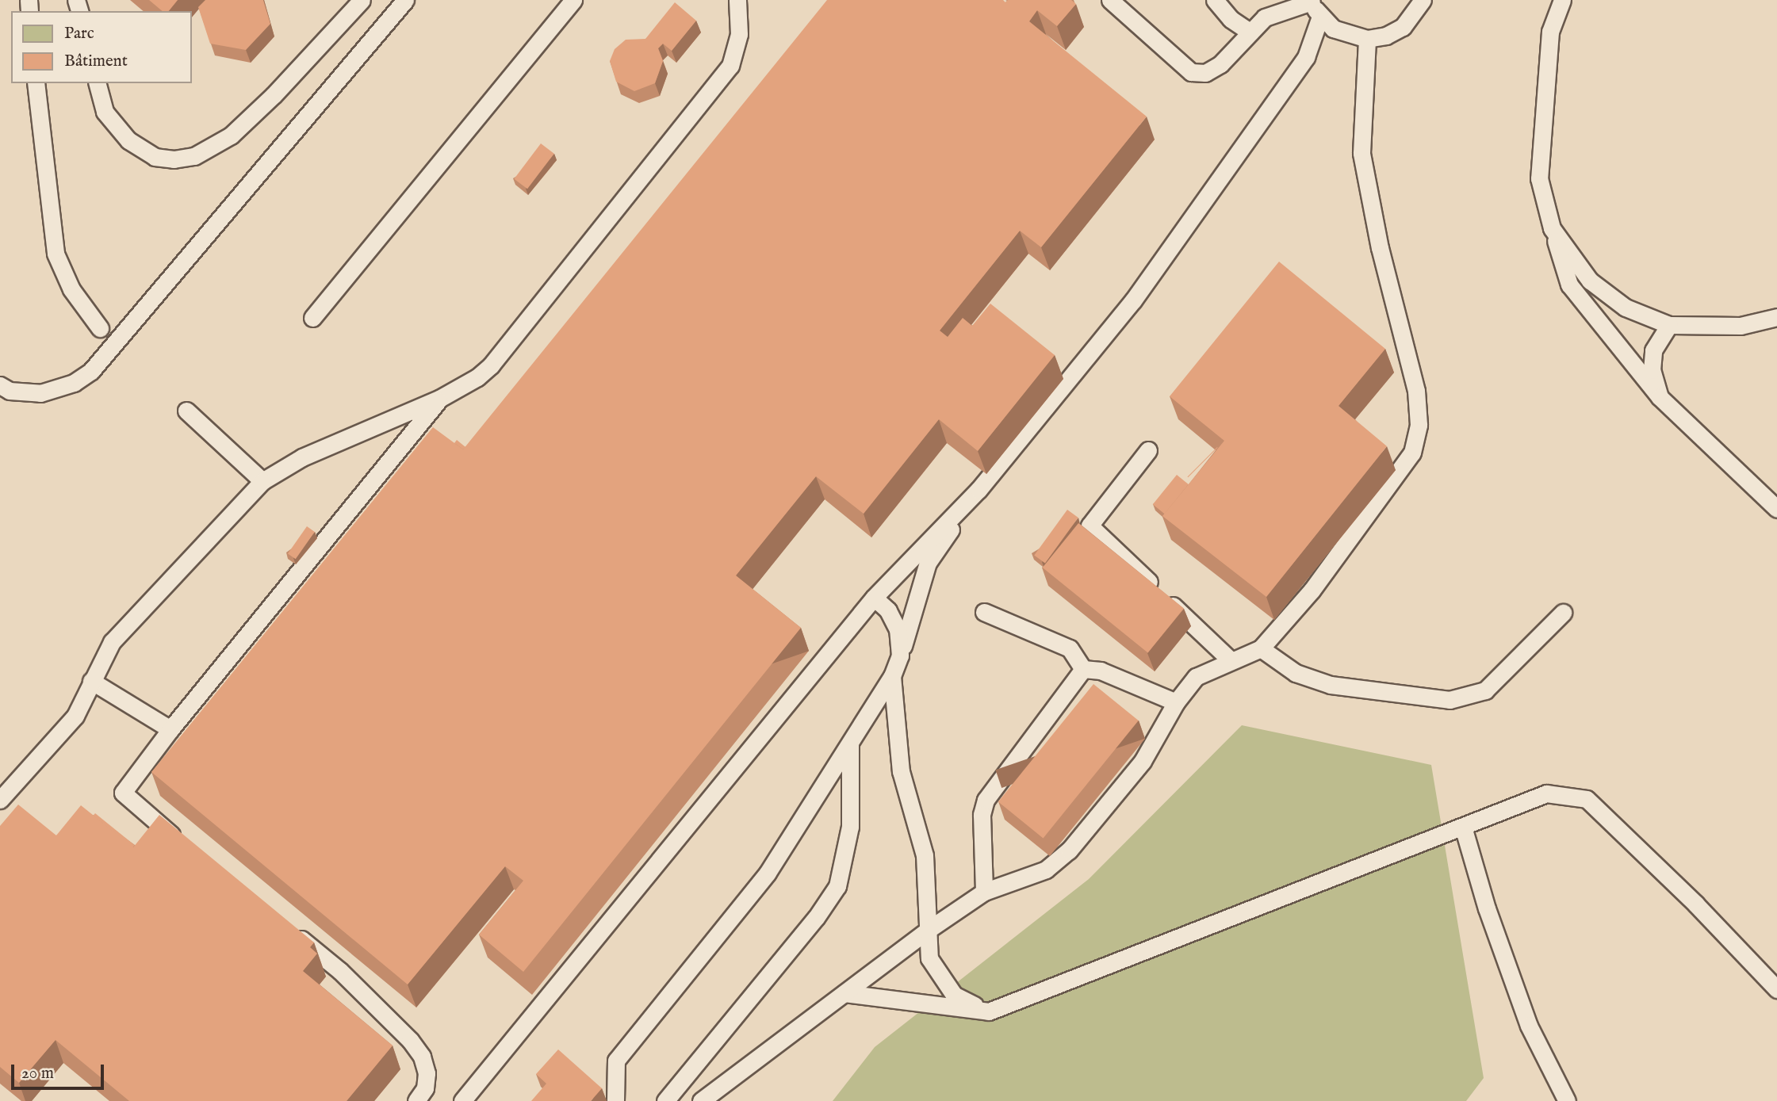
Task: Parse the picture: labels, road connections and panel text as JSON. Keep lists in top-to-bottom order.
{
  "legend": ["Parc", "Bâtiment"],
  "scale_bar": "20 m"
}
